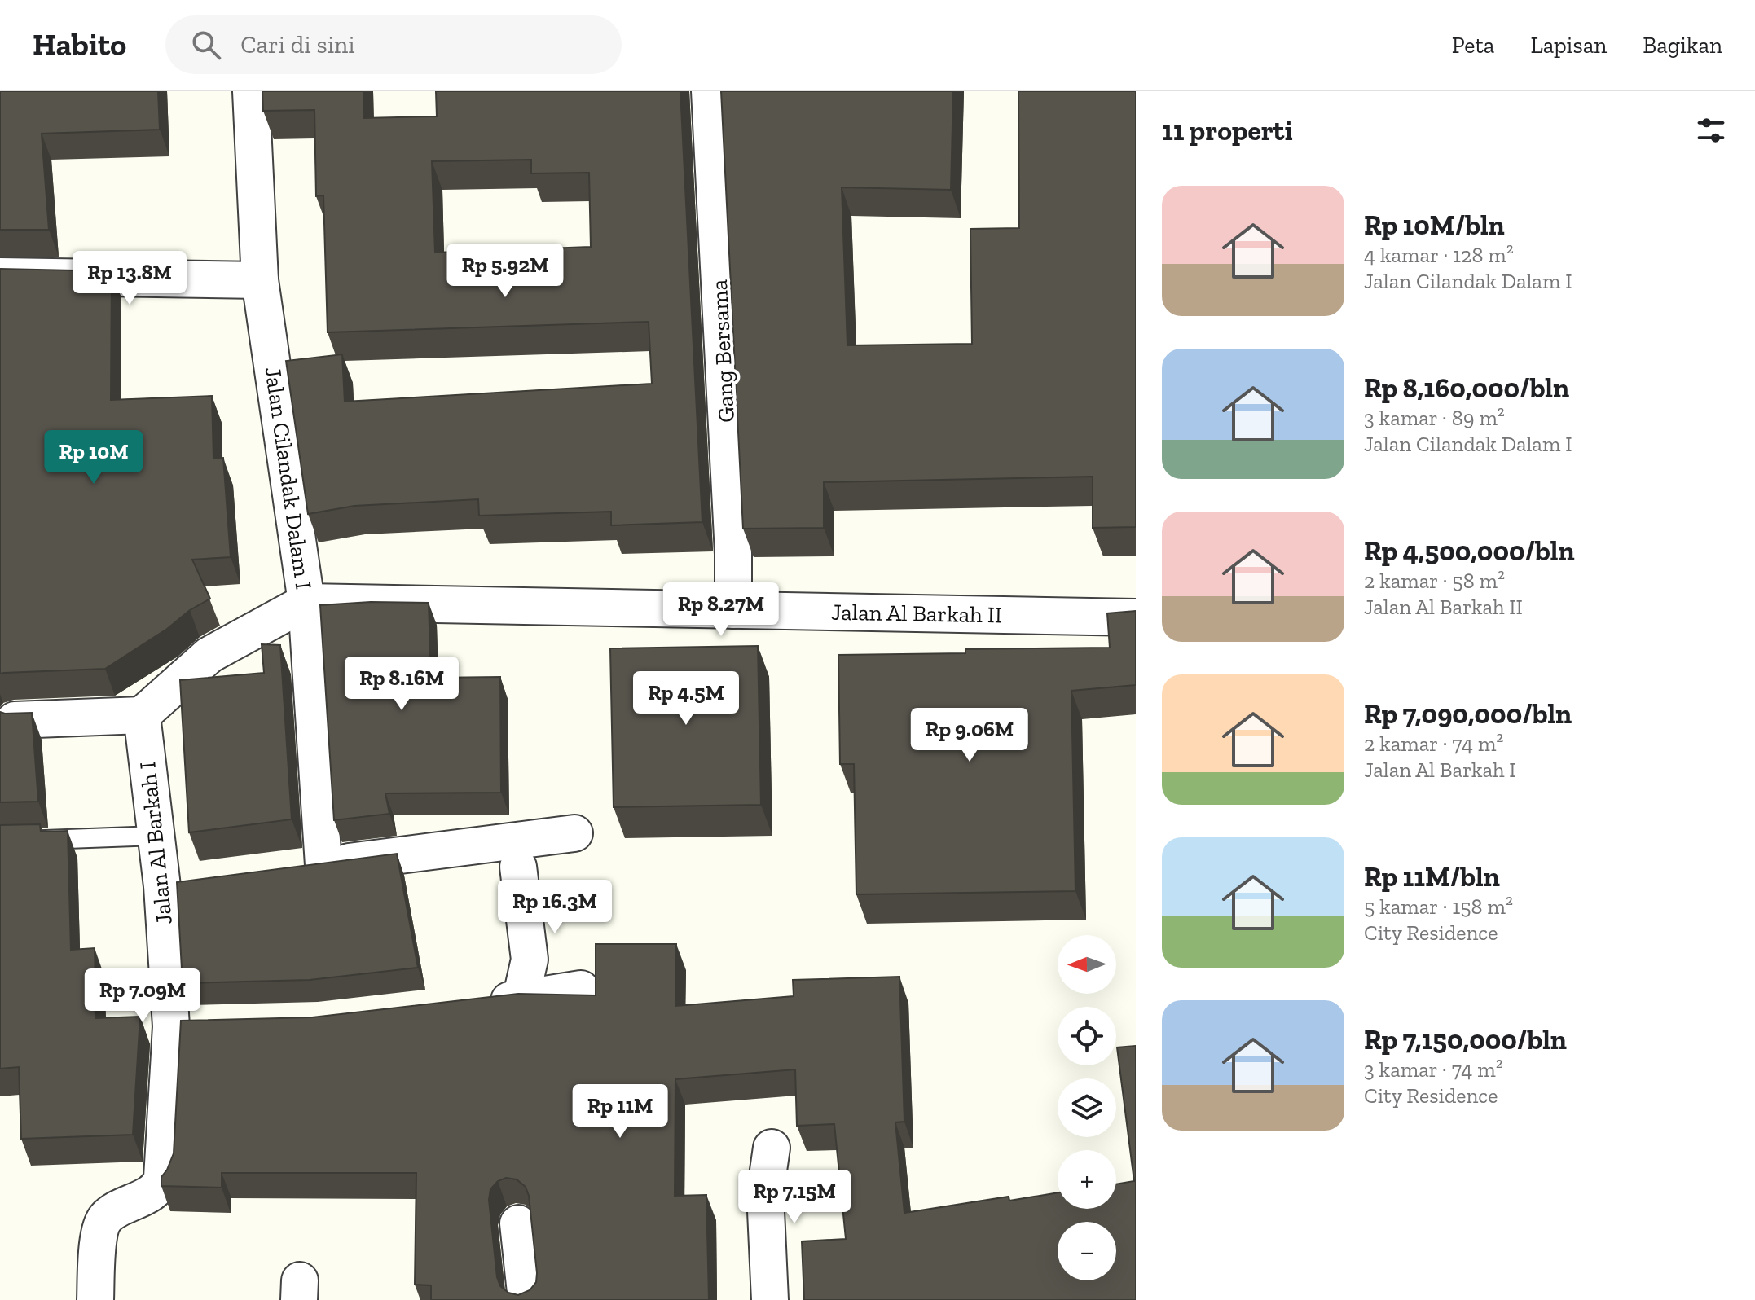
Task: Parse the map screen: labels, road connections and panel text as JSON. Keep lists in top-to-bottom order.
{
  "streets": {
    "street": [
      "Gang Bersama",
      "Jalan Cilandak Dalam I",
      "Jalan Al Barkah II",
      "Jalan Al Barkah I"
    ]
  },
  "crossings": [
    ["Gang Bersama", "Jalan Al Barkah II"],
    ["Jalan Cilandak Dalam I", "Jalan Al Barkah II"]
  ],
  "north": "left",
  "page": {
    "header": "Habito",
    "search": "Cari di sini",
    "nav": ["Peta", "Lapisan", "Bagikan"],
    "heading": "11 properti",
    "list": [
      {
        "name": "Rp 10M/bln",
        "note": "4 kamar · 128 m² · Jalan Cilandak Dalam I"
      },
      {
        "name": "Rp 8,160,000/bln",
        "note": "3 kamar · 89 m² · Jalan Cilandak Dalam I"
      },
      {
        "name": "Rp 4,500,000/bln",
        "note": "2 kamar · 58 m² · Jalan Al Barkah II"
      },
      {
        "name": "Rp 7,090,000/bln",
        "note": "2 kamar · 74 m² · Jalan Al Barkah I"
      },
      {
        "name": "Rp 11M/bln",
        "note": "5 kamar · 158 m² · City Residence"
      },
      {
        "name": "Rp 7,150,000/bln",
        "note": "3 kamar · 74 m² · City Residence"
      }
    ],
    "price": [
      "Rp 5.92M",
      "Rp 13.8M",
      "Rp 10M",
      "Rp 8.27M",
      "Rp 8.16M",
      "Rp 4.5M",
      "Rp 9.06M",
      "Rp 16.3M",
      "Rp 7.09M",
      "Rp 11M",
      "Rp 7.15M"
    ],
    "map_buttons": ["+", "−"]
  }
}
